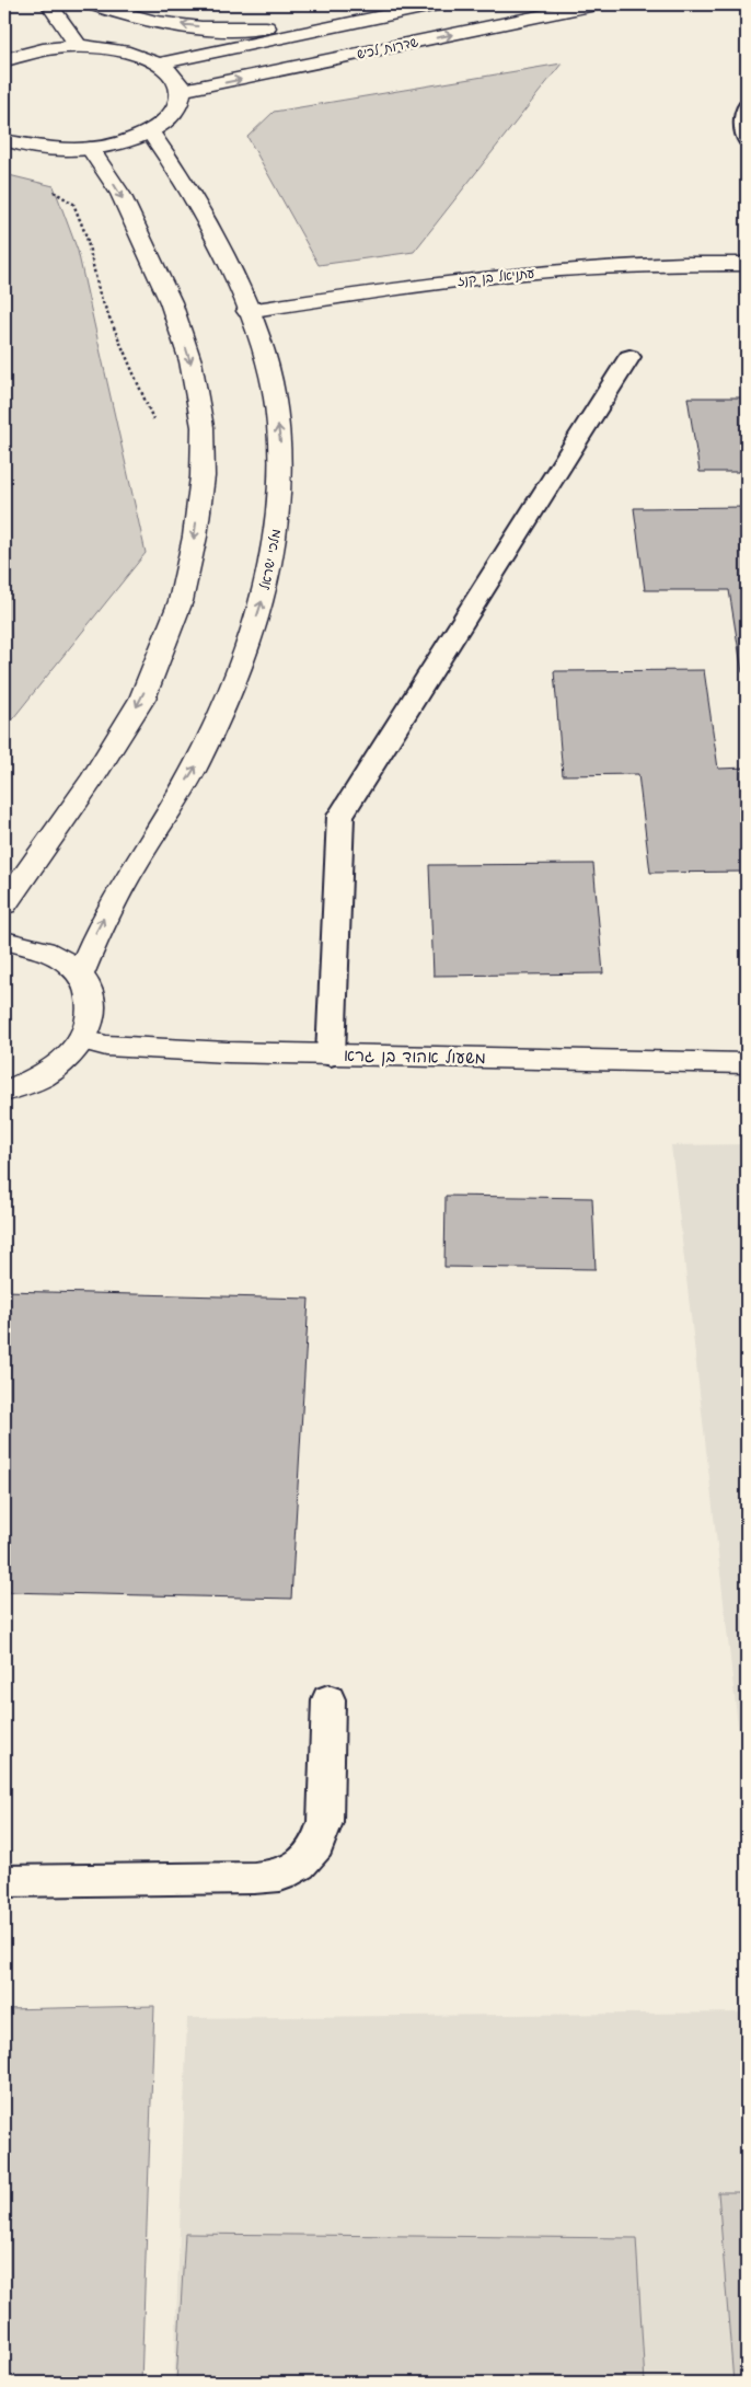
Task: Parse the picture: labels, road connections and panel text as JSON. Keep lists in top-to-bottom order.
{
  "streets": {
    "street": [
      "שדרות לכיש",
      "עתניאל בן קנז",
      "מלכי ישראל",
      "משעול אהוד בן גרא"
    ]
  },
  "crossings": [
    ["עתניאל בן קנז", "מלכי ישראל"]
  ]
}
